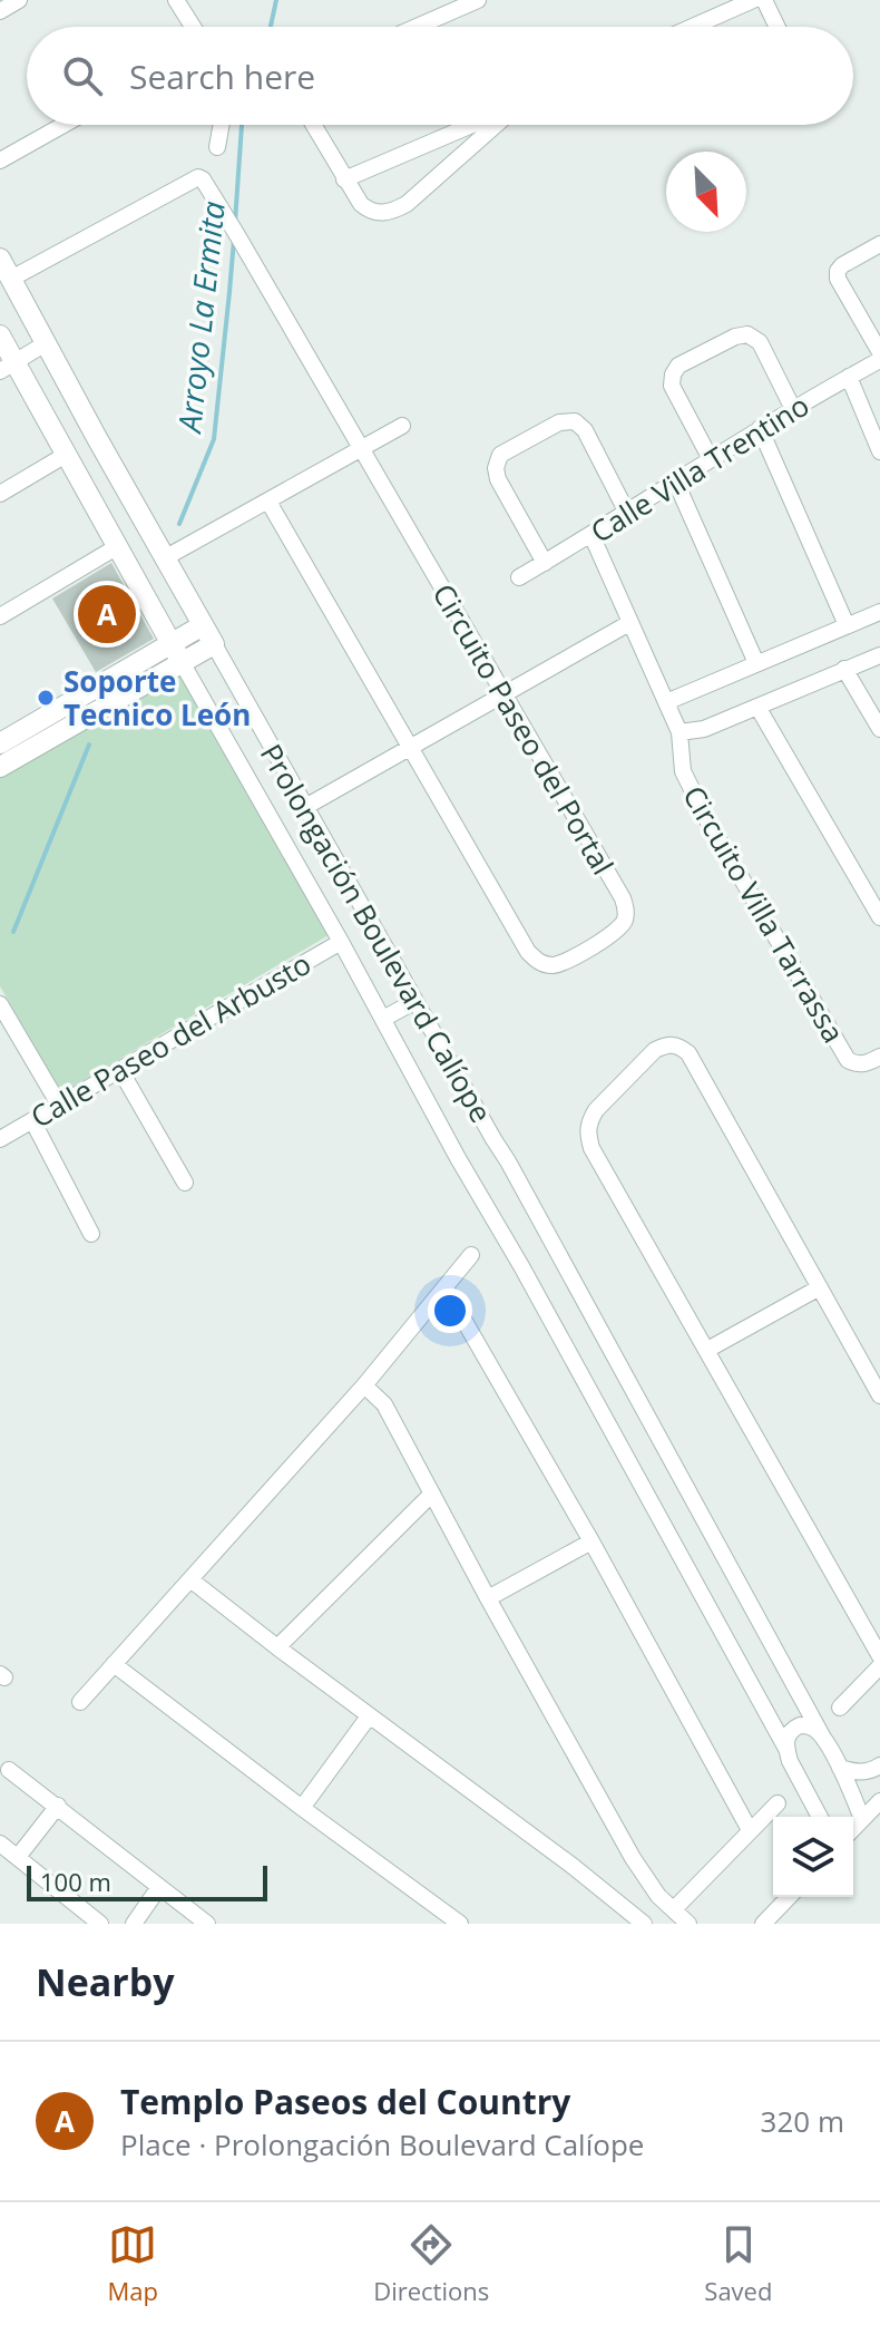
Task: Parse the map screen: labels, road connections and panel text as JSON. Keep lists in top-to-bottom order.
{
  "streets": {
    "street": [
      "Calle Villa Trentino",
      "Circuito Paseo del Portal",
      "Circuito Villa Tarrassa",
      "Prolongación Boulevard Calíope",
      "Calle Paseo del Arbusto"
    ]
  },
  "crossings": [
    ["Circuito Paseo del Portal", "Prolongación Boulevard Calíope"],
    ["Prolongación Boulevard Calíope", "Calle Paseo del Arbusto"]
  ],
  "water": ["Arroyo La Ermita"],
  "places": ["Soporte Tecnico León"],
  "scale_bar": "100 m",
  "north": "bottom right",
  "page": {
    "search": "Search here",
    "pins": "A",
    "scale": "100 m",
    "heading": "Nearby",
    "list": [
      {
        "mark": "A",
        "name": "Templo Paseos del Country",
        "note": "Place · Prolongación Boulevard Calíope",
        "value": "320 m"
      }
    ],
    "nav": ["Map", "Directions", "Saved"]
  }
}
